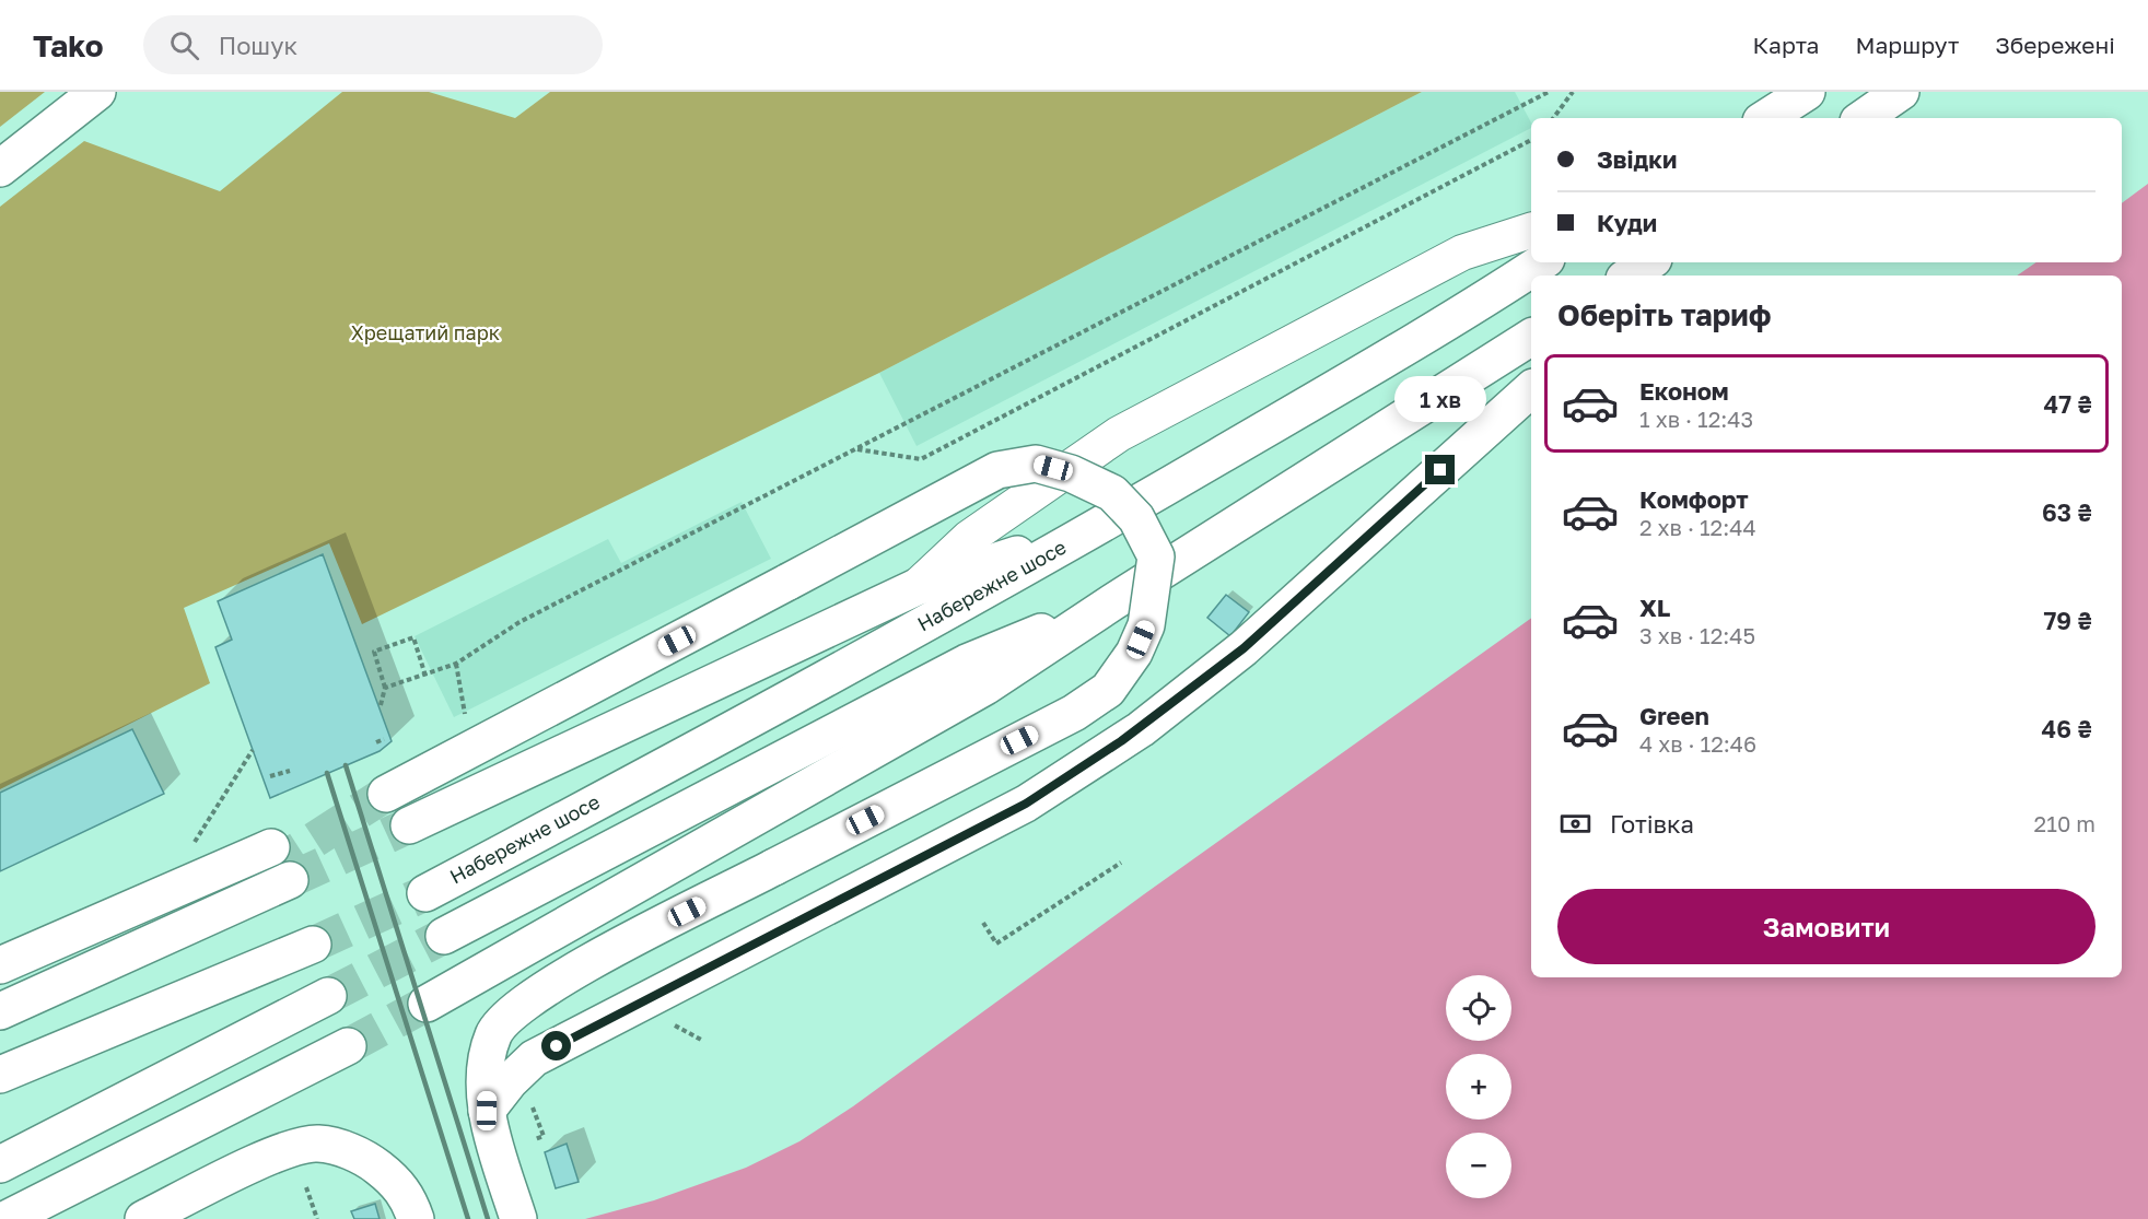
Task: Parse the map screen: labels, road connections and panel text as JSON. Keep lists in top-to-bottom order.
{
  "streets": {
    "main road": ["Набережне шосе"]
  },
  "parks": ["Хрещатий парк"],
  "page": {
    "header": "Tako",
    "search": "Пошук",
    "nav": ["Карта", "Маршрут", "Збережені"],
    "banner": ["Звідки", "Куди"],
    "heading": "Оберіть тариф",
    "list": [
      {
        "name": "Економ",
        "note": "1 хв · 12:43",
        "value": "47 ₴"
      },
      {
        "name": "Комфорт",
        "note": "2 хв · 12:44",
        "value": "63 ₴"
      },
      {
        "name": "XL",
        "note": "3 хв · 12:45",
        "value": "79 ₴"
      },
      {
        "name": "Green",
        "note": "4 хв · 12:46",
        "value": "46 ₴"
      }
    ],
    "bubble": "1 хв",
    "pay": ["Готівка", "210 m"],
    "buttons": "Замовити",
    "map_buttons": ["+", "−"]
  }
}
